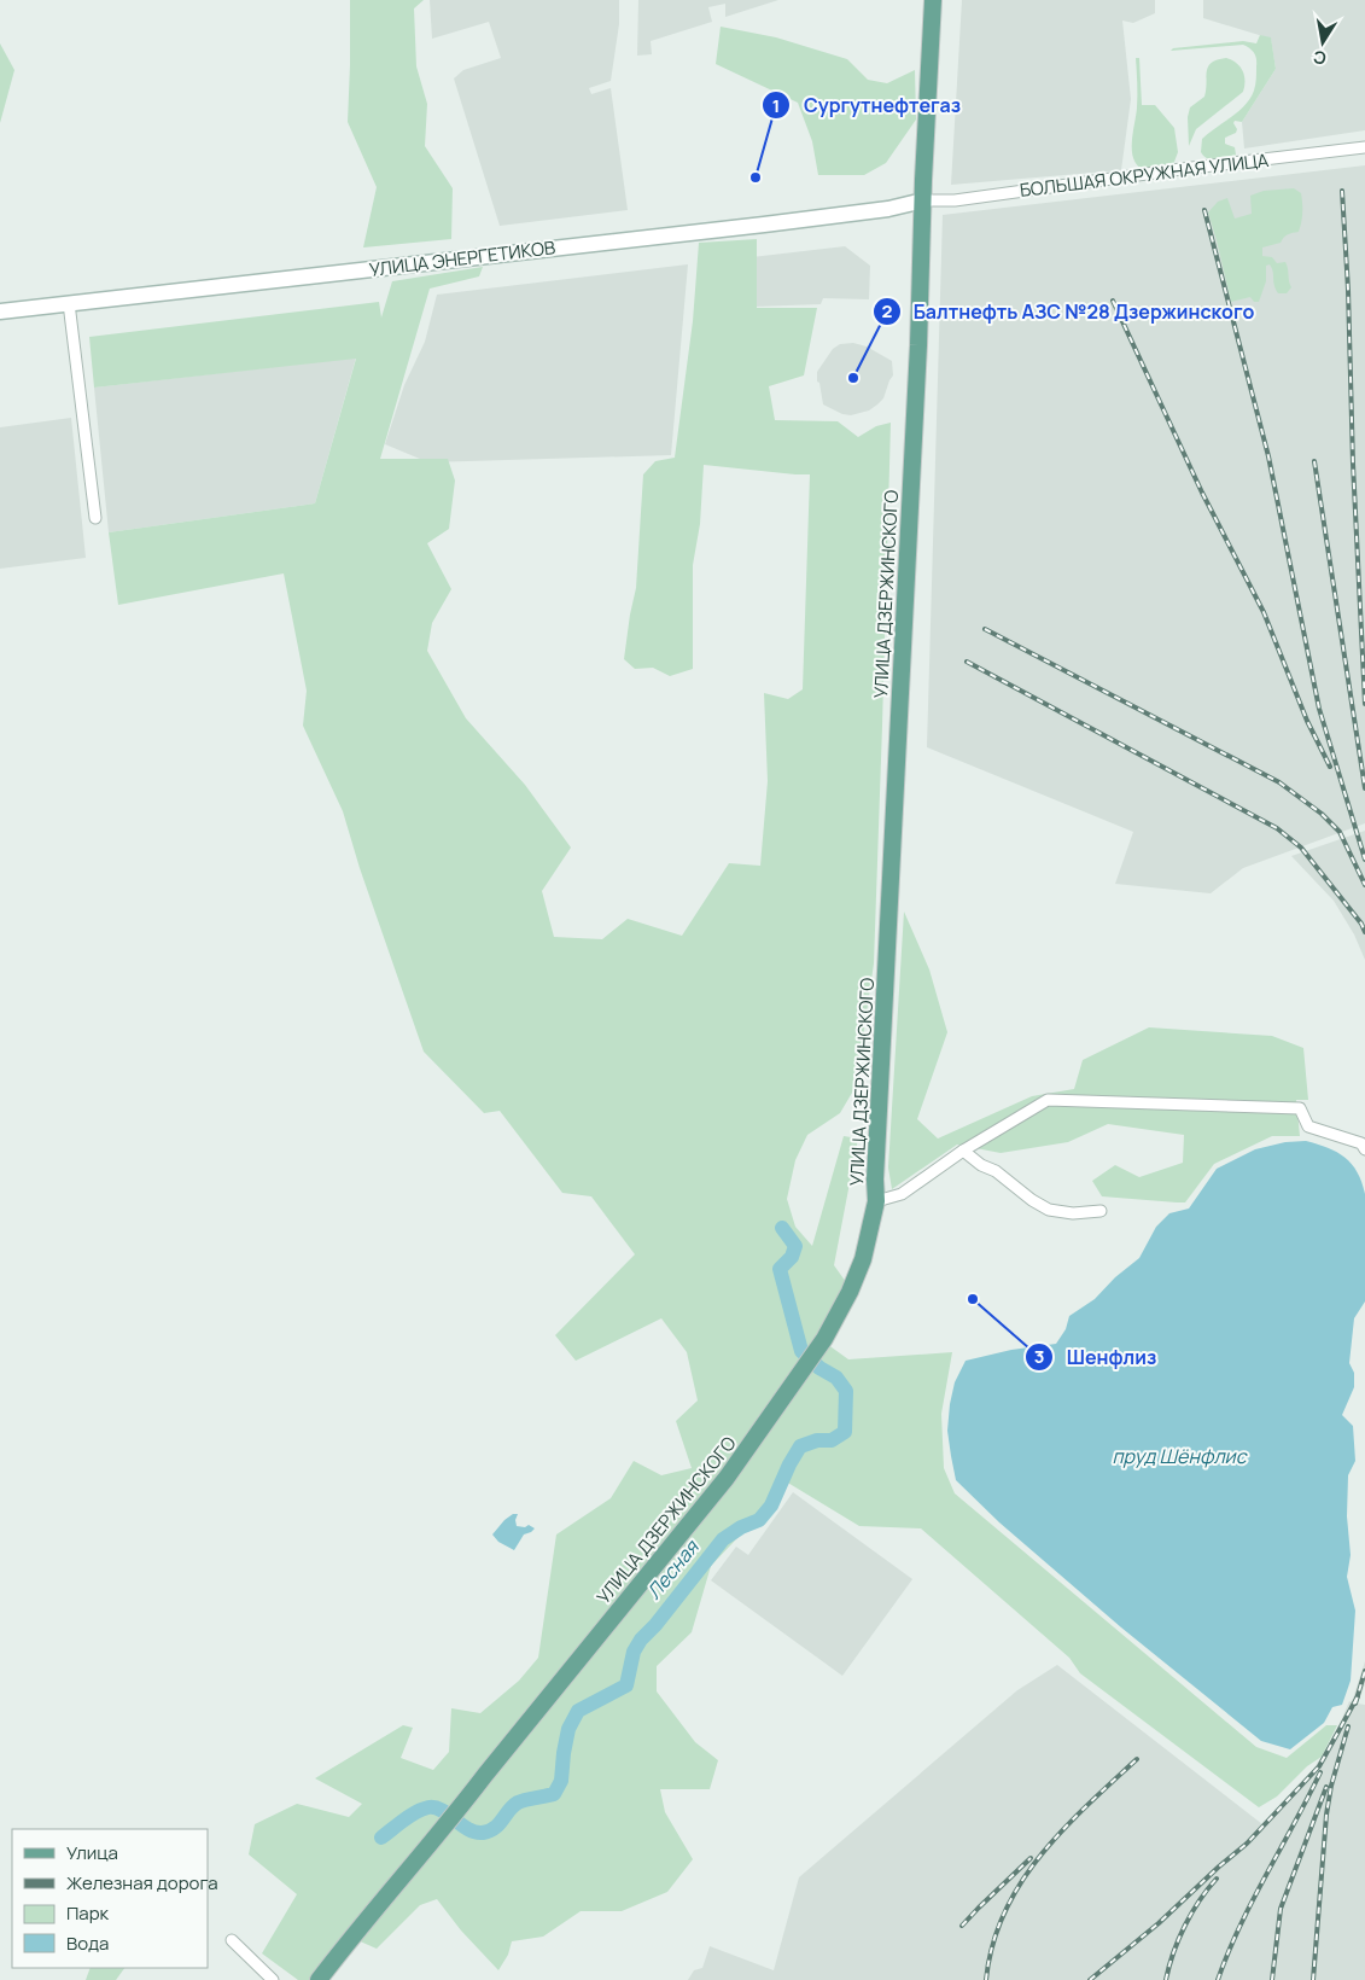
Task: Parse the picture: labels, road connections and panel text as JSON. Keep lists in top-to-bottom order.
{
  "streets": {
    "main road": ["УЛИЦА ЭНЕРГЕТИКОВ", "УЛИЦА ДЗЕРЖИНСКОГО"],
    "street": ["БОЛЬШАЯ ОКРУЖНАЯ УЛИЦА"]
  },
  "crossings": [
    ["БОЛЬШАЯ ОКРУЖНАЯ УЛИЦА", "УЛИЦА ЭНЕРГЕТИКОВ"],
    ["БОЛЬШАЯ ОКРУЖНАЯ УЛИЦА", "УЛИЦА ДЗЕРЖИНСКОГО"],
    ["УЛИЦА ЭНЕРГЕТИКОВ", "УЛИЦА ДЗЕРЖИНСКОГО"]
  ],
  "water": ["пруд Шёнфлис", "Лесная"],
  "places": ["Сургутнефтегаз", "Балтнефть АЗС №28 Дзержинского", "Шенфлиз"],
  "legend": [
    "Улица",
    "Железная дорога",
    "Парк",
    "Вода"
  ],
  "north": "bottom"
}
